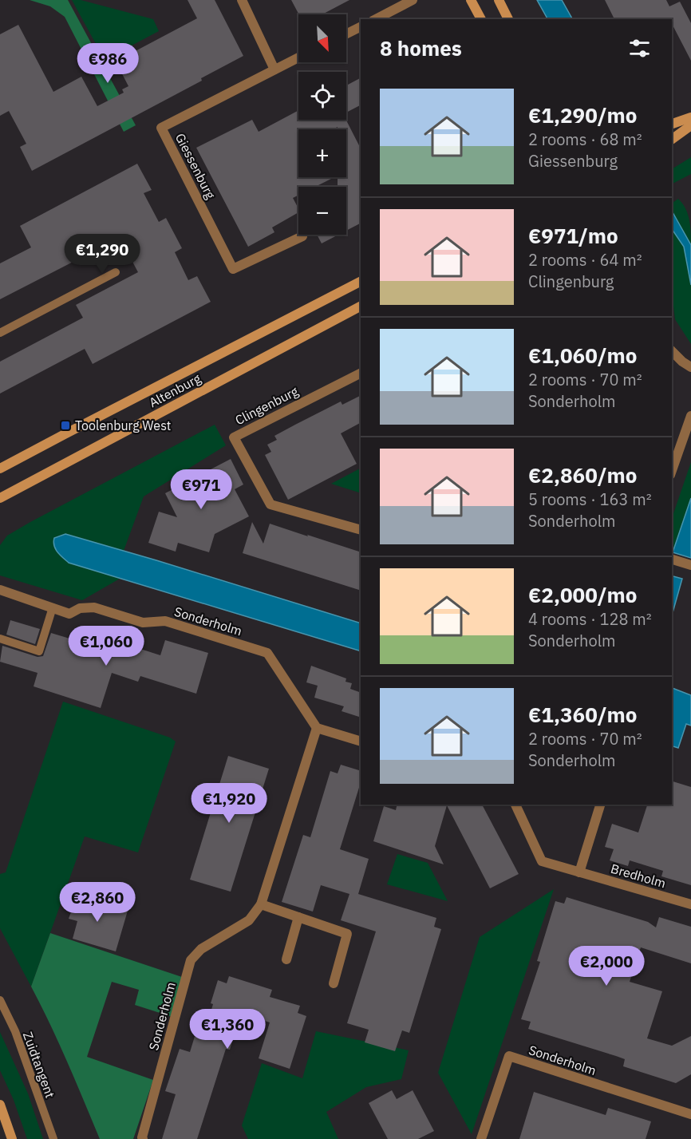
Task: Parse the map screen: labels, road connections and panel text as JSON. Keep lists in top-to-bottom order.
{
  "streets": {
    "main road": ["Altenburg"],
    "street": [
      "Giessenburg",
      "Clingenburg",
      "Sonderholm",
      "Bredholm"
    ],
    "lane": ["Zuidtangent"]
  },
  "places": {
    "transit": ["Toolenburg West"]
  },
  "north": "bottom right",
  "page": {
    "map_buttons": ["+", "−"],
    "heading": "8 homes",
    "price": [
      "€986",
      "€1,290",
      "€971",
      "€1,060",
      "€1,920",
      "€2,860",
      "€2,000",
      "€1,360"
    ],
    "list": [
      {
        "name": "€1,290/mo",
        "note": "2 rooms · 68 m² · Giessenburg"
      },
      {
        "name": "€971/mo",
        "note": "2 rooms · 64 m² · Clingenburg"
      },
      {
        "name": "€1,060/mo",
        "note": "2 rooms · 70 m² · Sonderholm"
      },
      {
        "name": "€2,860/mo",
        "note": "5 rooms · 163 m² · Sonderholm"
      },
      {
        "name": "€2,000/mo",
        "note": "4 rooms · 128 m² · Sonderholm"
      },
      {
        "name": "€1,360/mo",
        "note": "2 rooms · 70 m² · Sonderholm"
      }
    ]
  }
}
